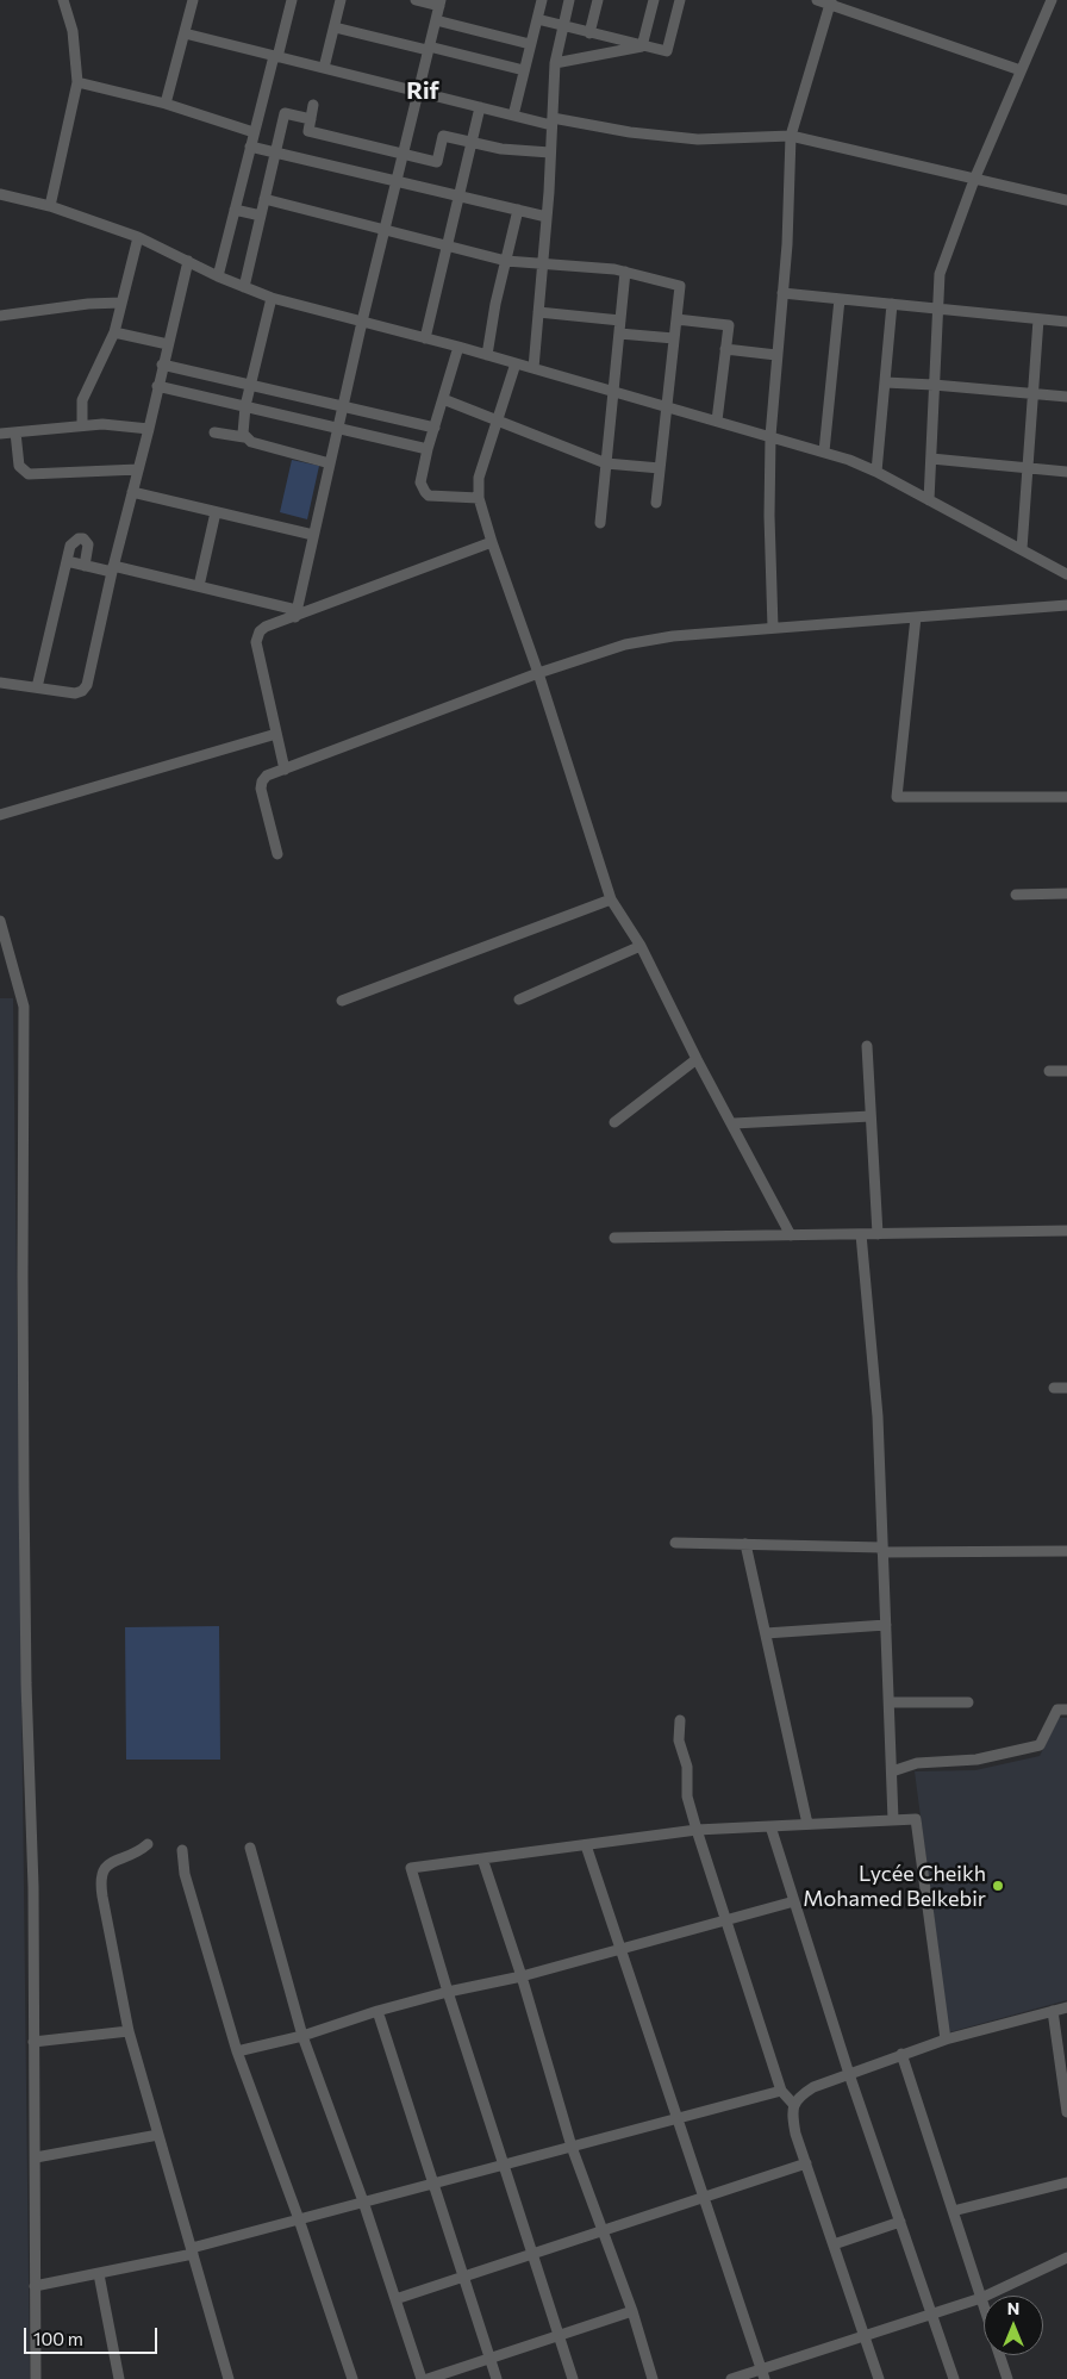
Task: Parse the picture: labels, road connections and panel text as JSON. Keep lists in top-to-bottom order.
{
  "districts": ["Rif"],
  "places": ["Lycée Cheikh Mohamed Belkebir"],
  "scale_bar": "100 m",
  "north": "top"
}
